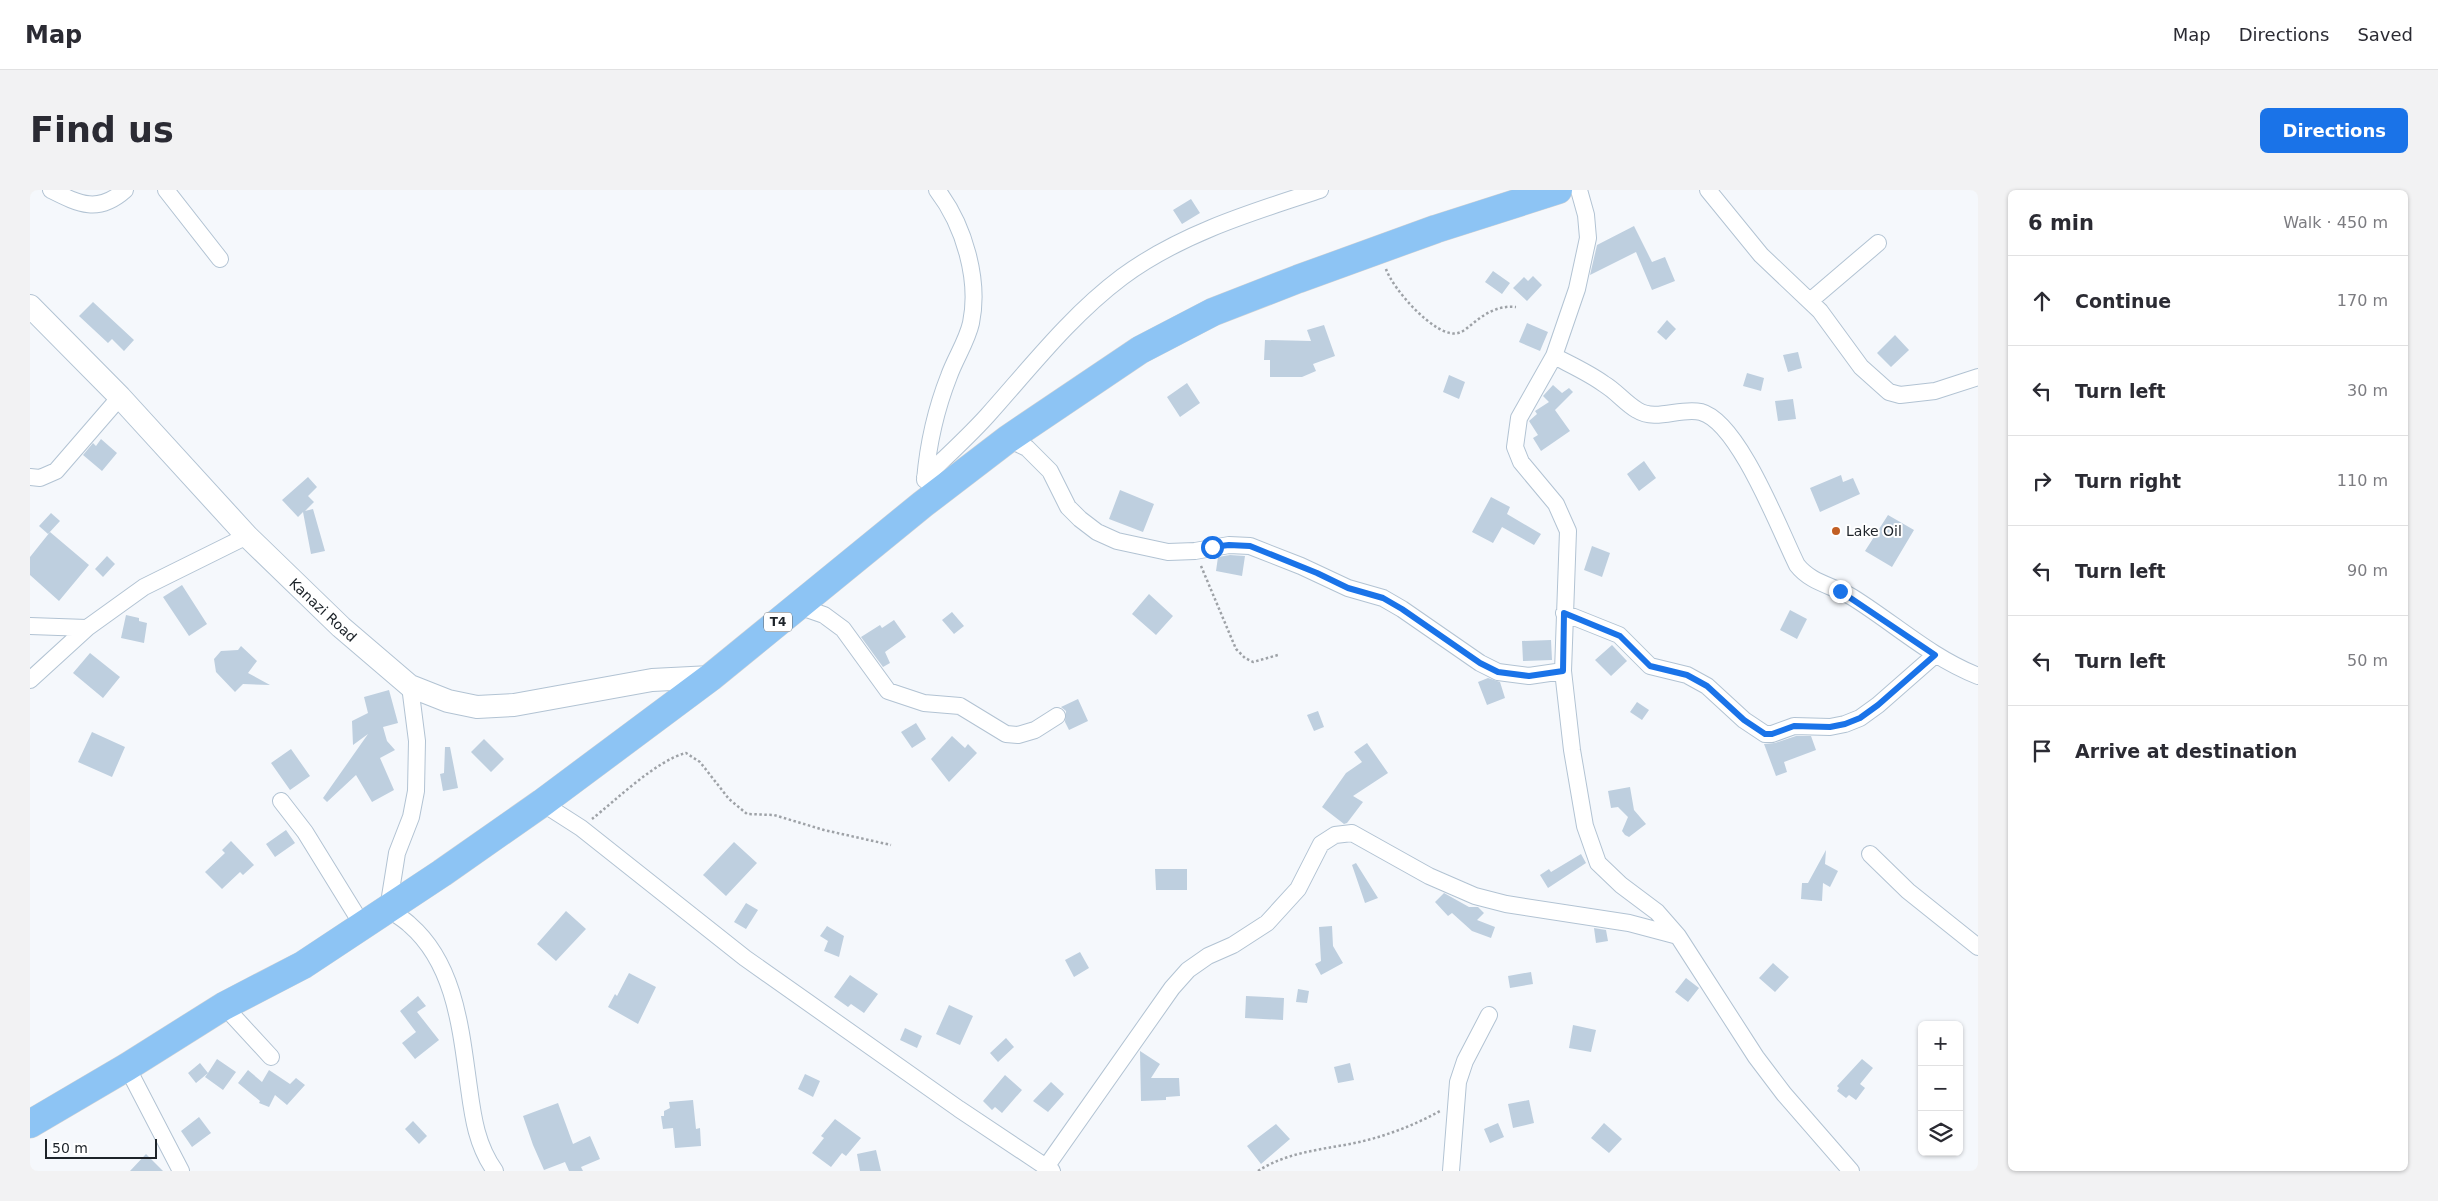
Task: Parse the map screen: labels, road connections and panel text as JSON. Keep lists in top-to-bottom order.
{
  "streets": {
    "highway": ["T4"],
    "main road": ["Kanazi Road"]
  },
  "crossings": [
    ["Kanazi Road", "T4"]
  ],
  "places": ["Lake Oil"],
  "scale_bar": "50 m",
  "page": {
    "header": "Map",
    "nav": ["Map", "Directions", "Saved"],
    "buttons": "Directions",
    "title": "Find us",
    "heading": ["6 min", "Walk · 450 m"],
    "list": [
      ["Continue", "170 m"],
      ["Turn left", "30 m"],
      ["Turn right", "110 m"],
      ["Turn left", "90 m"],
      ["Turn left", "50 m"],
      "Arrive at destination"
    ],
    "map_buttons": ["+", "−"],
    "scale": "50 m"
  }
}
